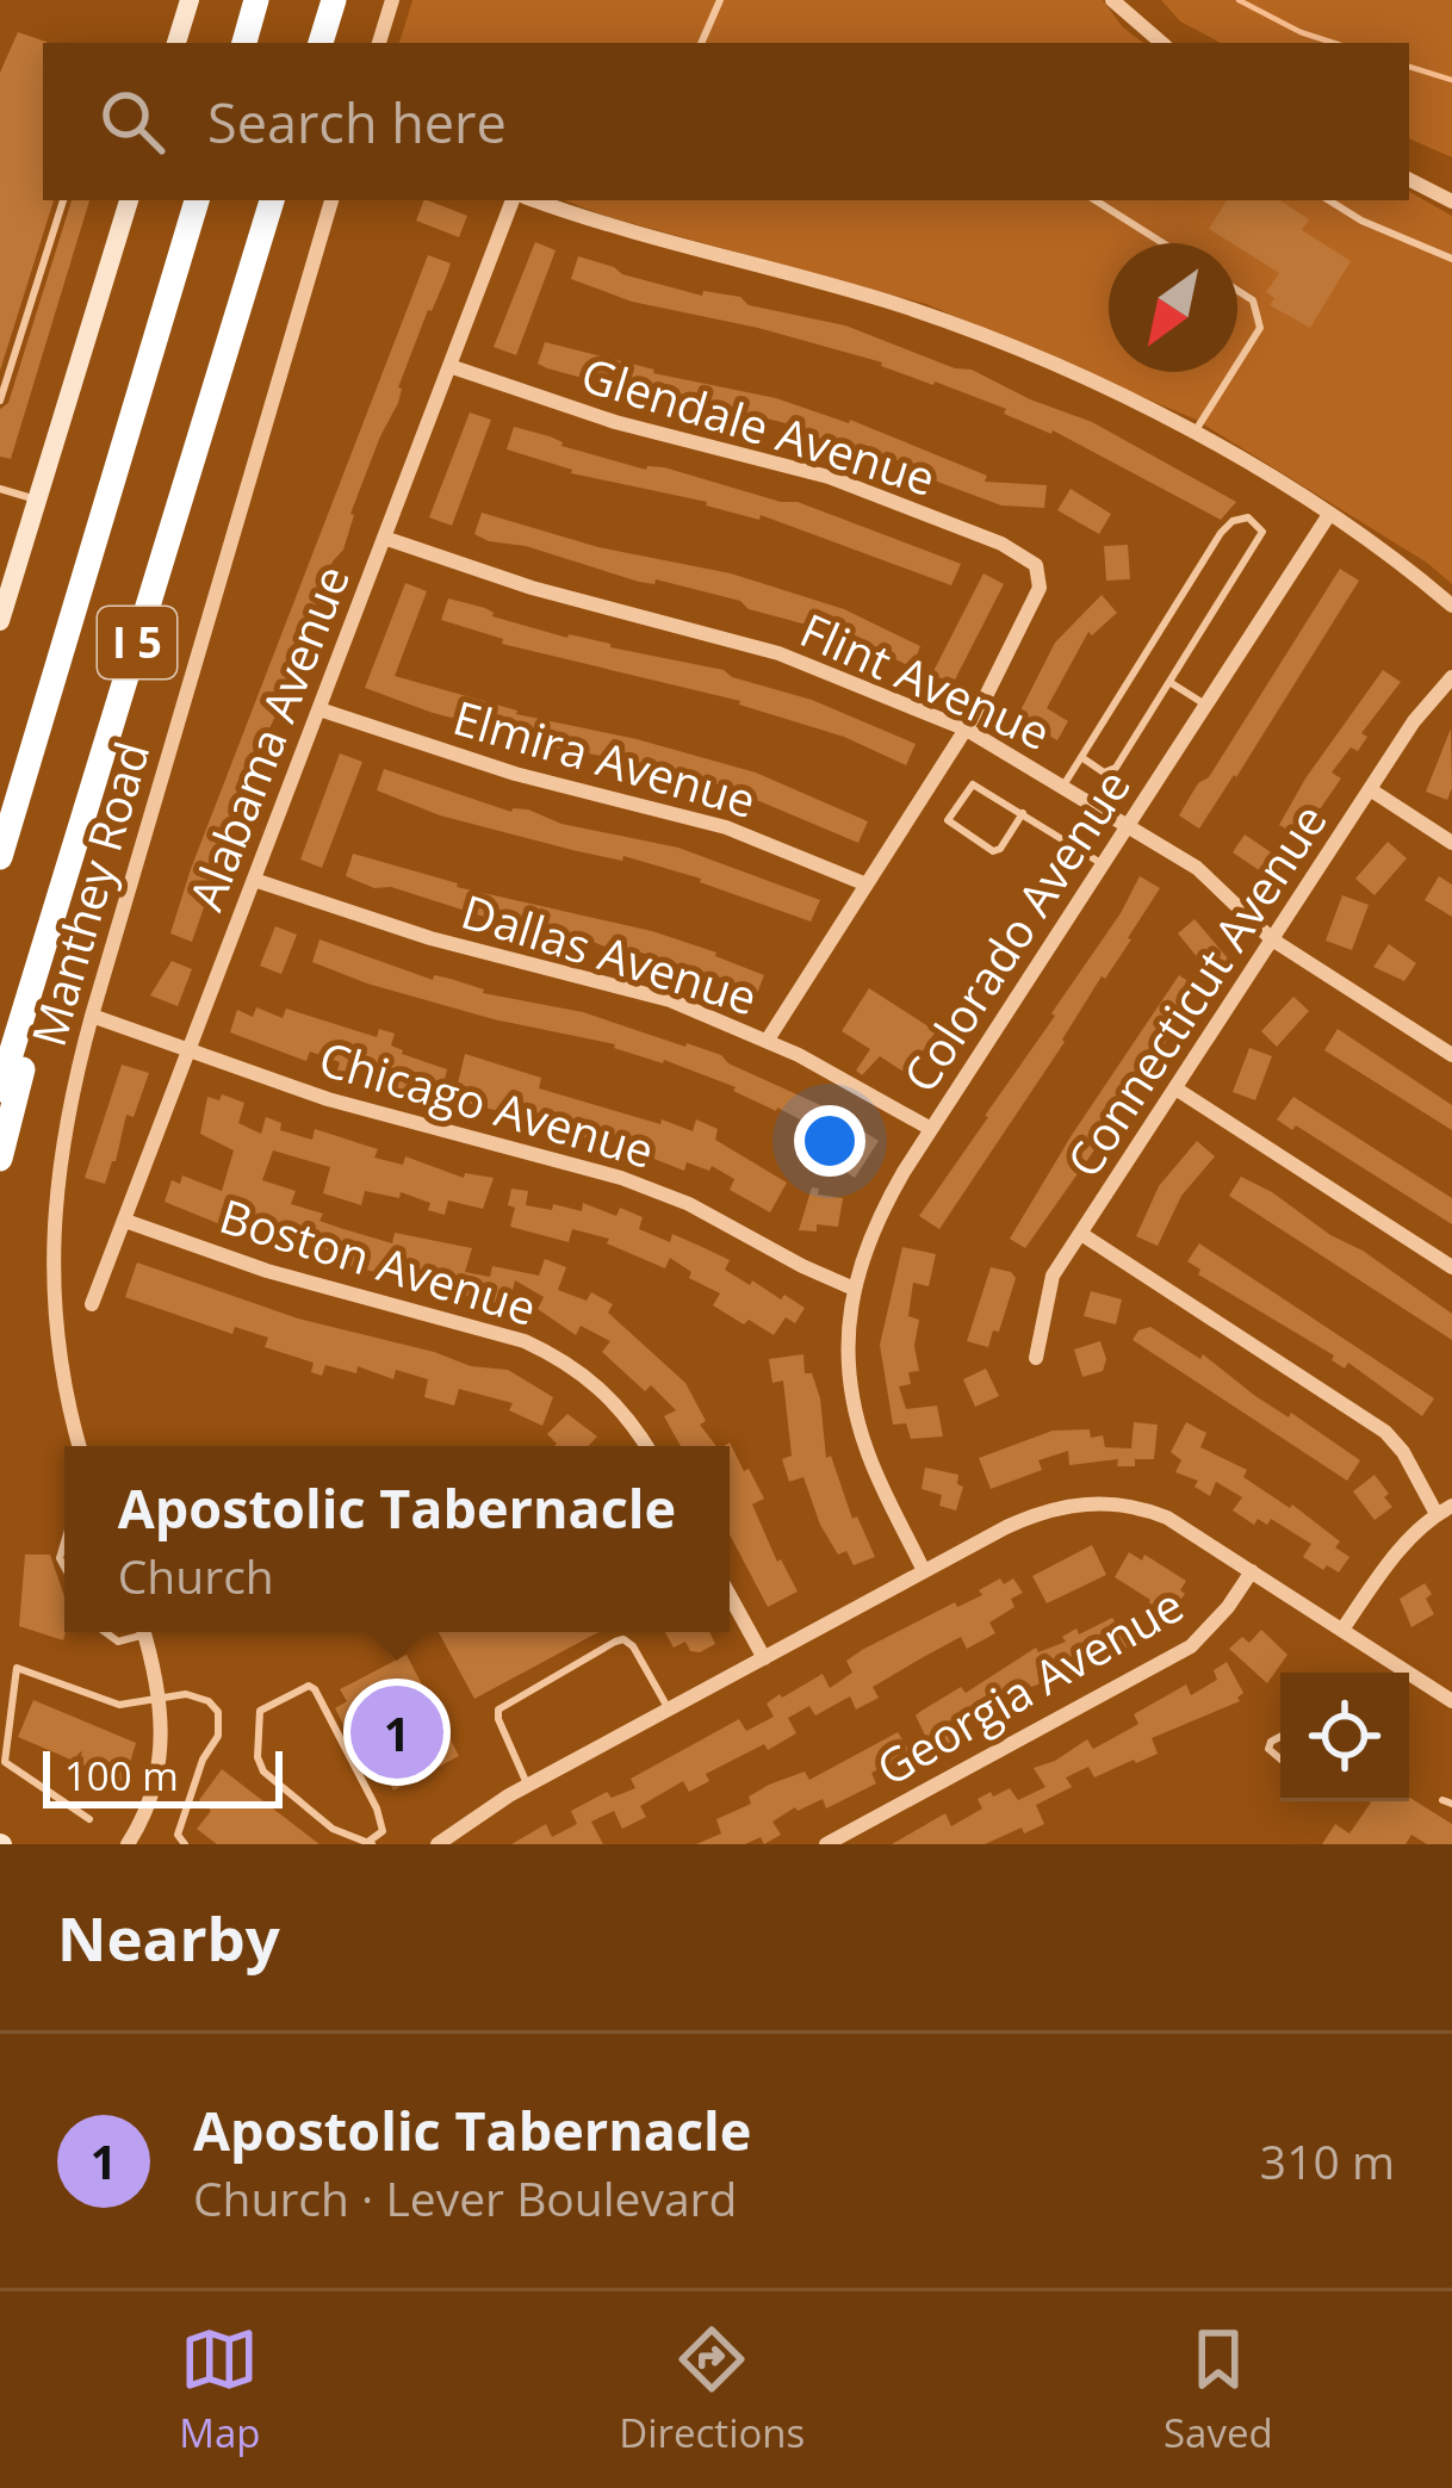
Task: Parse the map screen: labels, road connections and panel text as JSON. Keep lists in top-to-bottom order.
{
  "streets": {
    "highway": ["I 5"],
    "street": [
      "Glendale Avenue",
      "Flint Avenue",
      "Alabama Avenue",
      "Elmira Avenue",
      "Manthey Road",
      "Colorado Avenue",
      "Dallas Avenue",
      "Connecticut Avenue",
      "Chicago Avenue",
      "Boston Avenue",
      "Georgia Avenue"
    ]
  },
  "crossings": [
    ["Glendale Avenue", "Flint Avenue"],
    ["Glendale Avenue", "Alabama Avenue"],
    ["Flint Avenue", "Alabama Avenue"],
    ["Flint Avenue", "Colorado Avenue"],
    ["Flint Avenue", "Connecticut Avenue"],
    ["Alabama Avenue", "Elmira Avenue"],
    ["Alabama Avenue", "Dallas Avenue"],
    ["Alabama Avenue", "Chicago Avenue"],
    ["Alabama Avenue", "Boston Avenue"],
    ["Manthey Road", "Chicago Avenue"],
    ["Colorado Avenue", "Dallas Avenue"],
    ["Colorado Avenue", "Chicago Avenue"]
  ],
  "scale_bar": "100 m",
  "north": "bottom left",
  "page": {
    "search": "Search here",
    "popup": ["Apostolic Tabernacle", "Church"],
    "pins": "1",
    "scale": "100 m",
    "heading": "Nearby",
    "list": [
      {
        "mark": "1",
        "name": "Apostolic Tabernacle",
        "note": "Church · Lever Boulevard",
        "value": "310 m"
      }
    ],
    "nav": ["Map", "Directions", "Saved"]
  }
}
